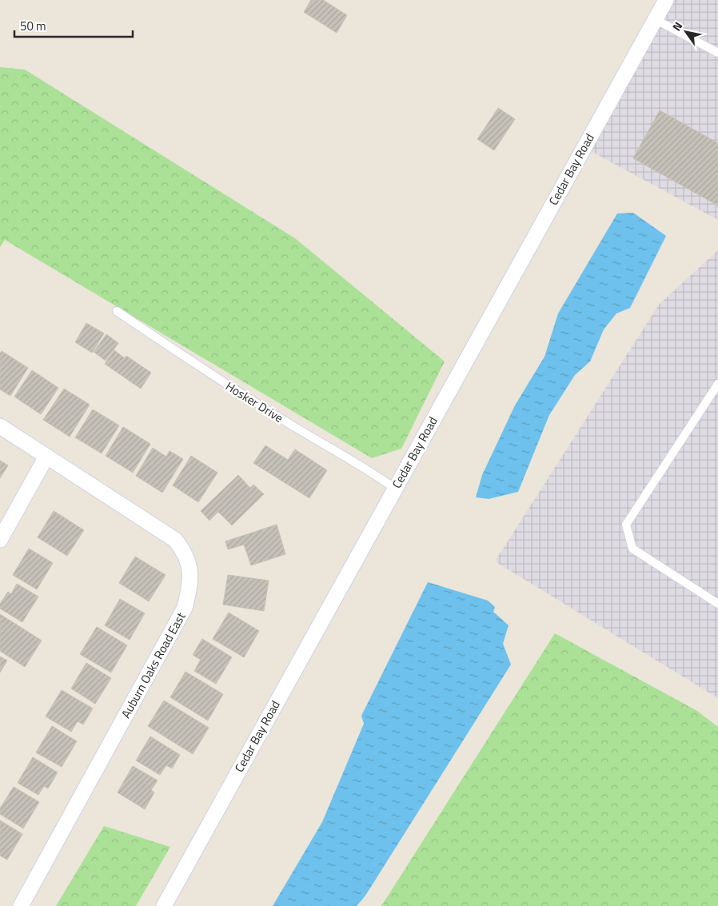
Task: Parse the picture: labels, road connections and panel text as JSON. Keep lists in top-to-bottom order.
{
  "streets": {
    "street": ["Cedar Bay Road", "Auburn Oaks Road East"],
    "lane": ["Hosker Drive"]
  },
  "crossings": [
    ["Cedar Bay Road", "Hosker Drive"]
  ],
  "scale_bar": "50 m",
  "north": "top left"
}
